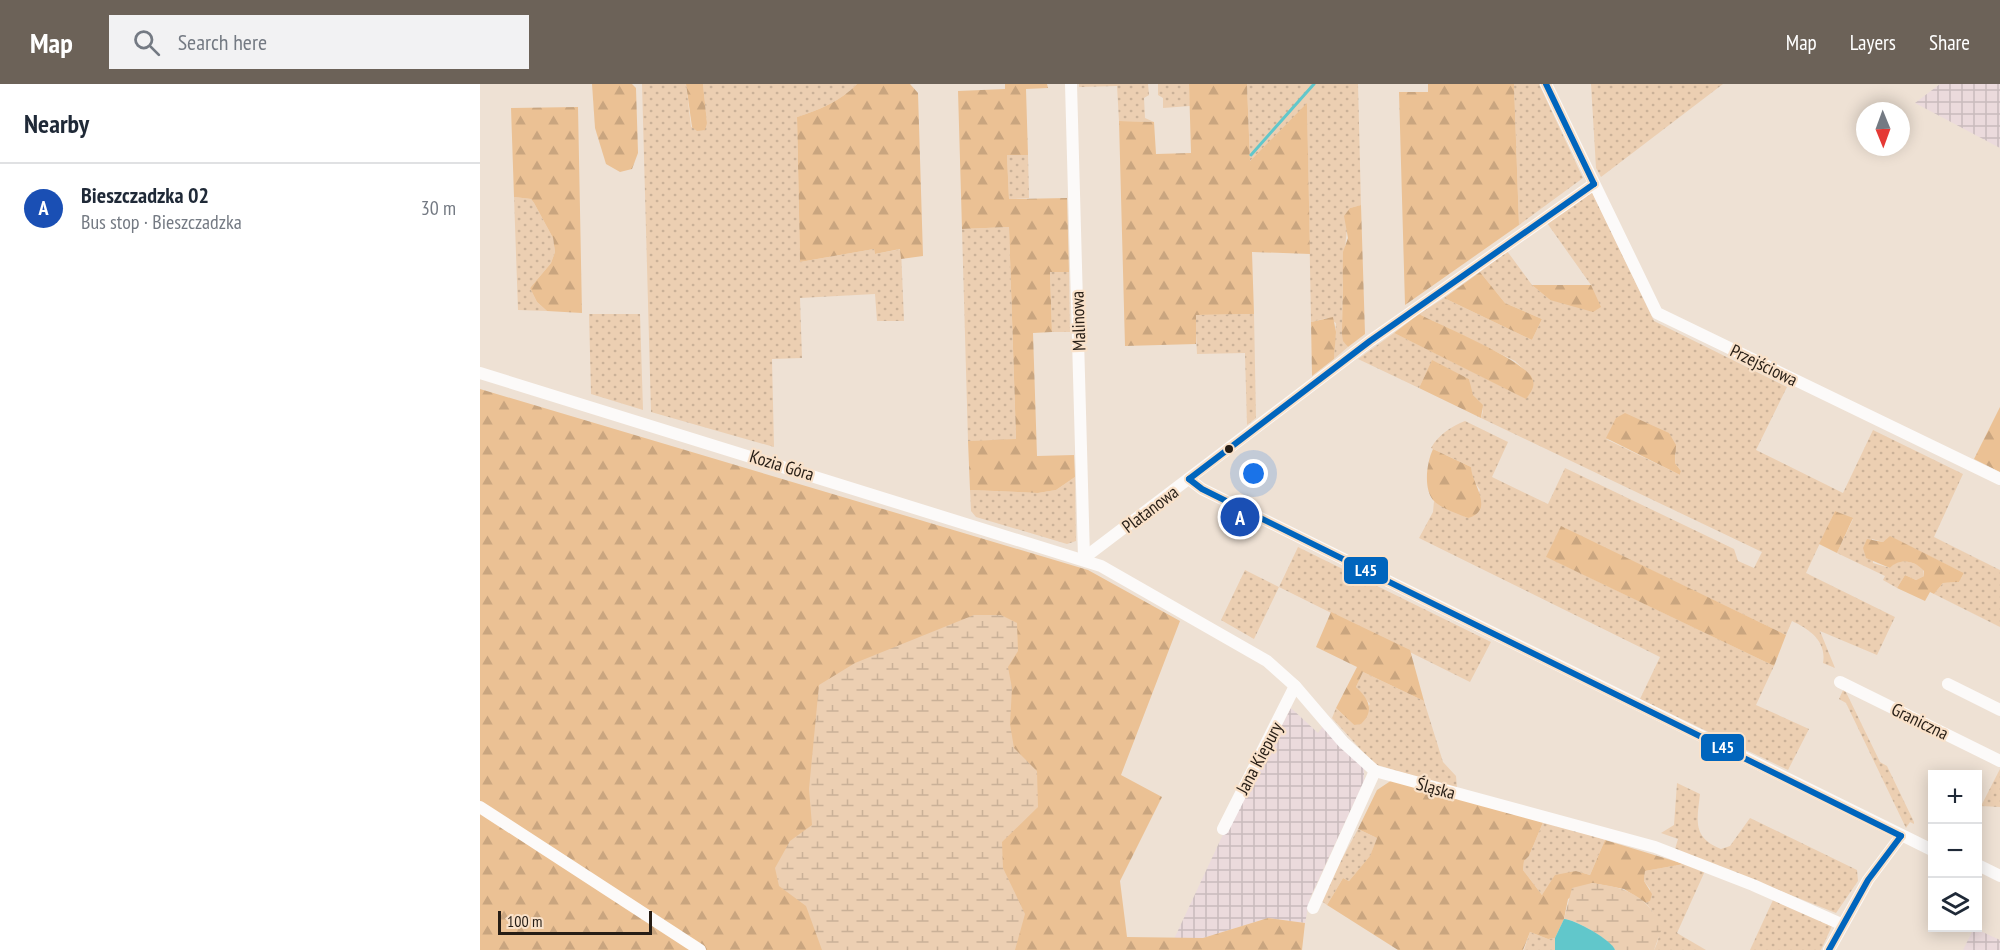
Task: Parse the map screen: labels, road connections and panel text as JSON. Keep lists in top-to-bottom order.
{
  "streets": {
    "street": [
      "Malinowa",
      "Przejściowa",
      "Kozia Góra",
      "Platanowa",
      "Graniczna",
      "Jana Kiepury",
      "Śląska"
    ]
  },
  "crossings": [
    ["Malinowa", "Kozia Góra"],
    ["Malinowa", "Platanowa"],
    ["Malinowa", "Śląska"],
    ["Przejściowa", "Platanowa"],
    ["Kozia Góra", "Platanowa"],
    ["Kozia Góra", "Śląska"],
    ["Platanowa", "Śląska"],
    ["Jana Kiepury", "Śląska"]
  ],
  "lines": ["transit line L45"],
  "scale_bar": "100 m",
  "north": "bottom",
  "page": {
    "header": "Map",
    "search": "Search here",
    "nav": ["Map", "Layers", "Share"],
    "heading": "Nearby",
    "list": [
      {
        "mark": "A",
        "name": "Bieszczadzka 02",
        "note": "Bus stop · Bieszczadzka",
        "value": "30 m"
      }
    ],
    "pins": "A",
    "map_buttons": ["+", "−"],
    "scale": "100 m"
  }
}
